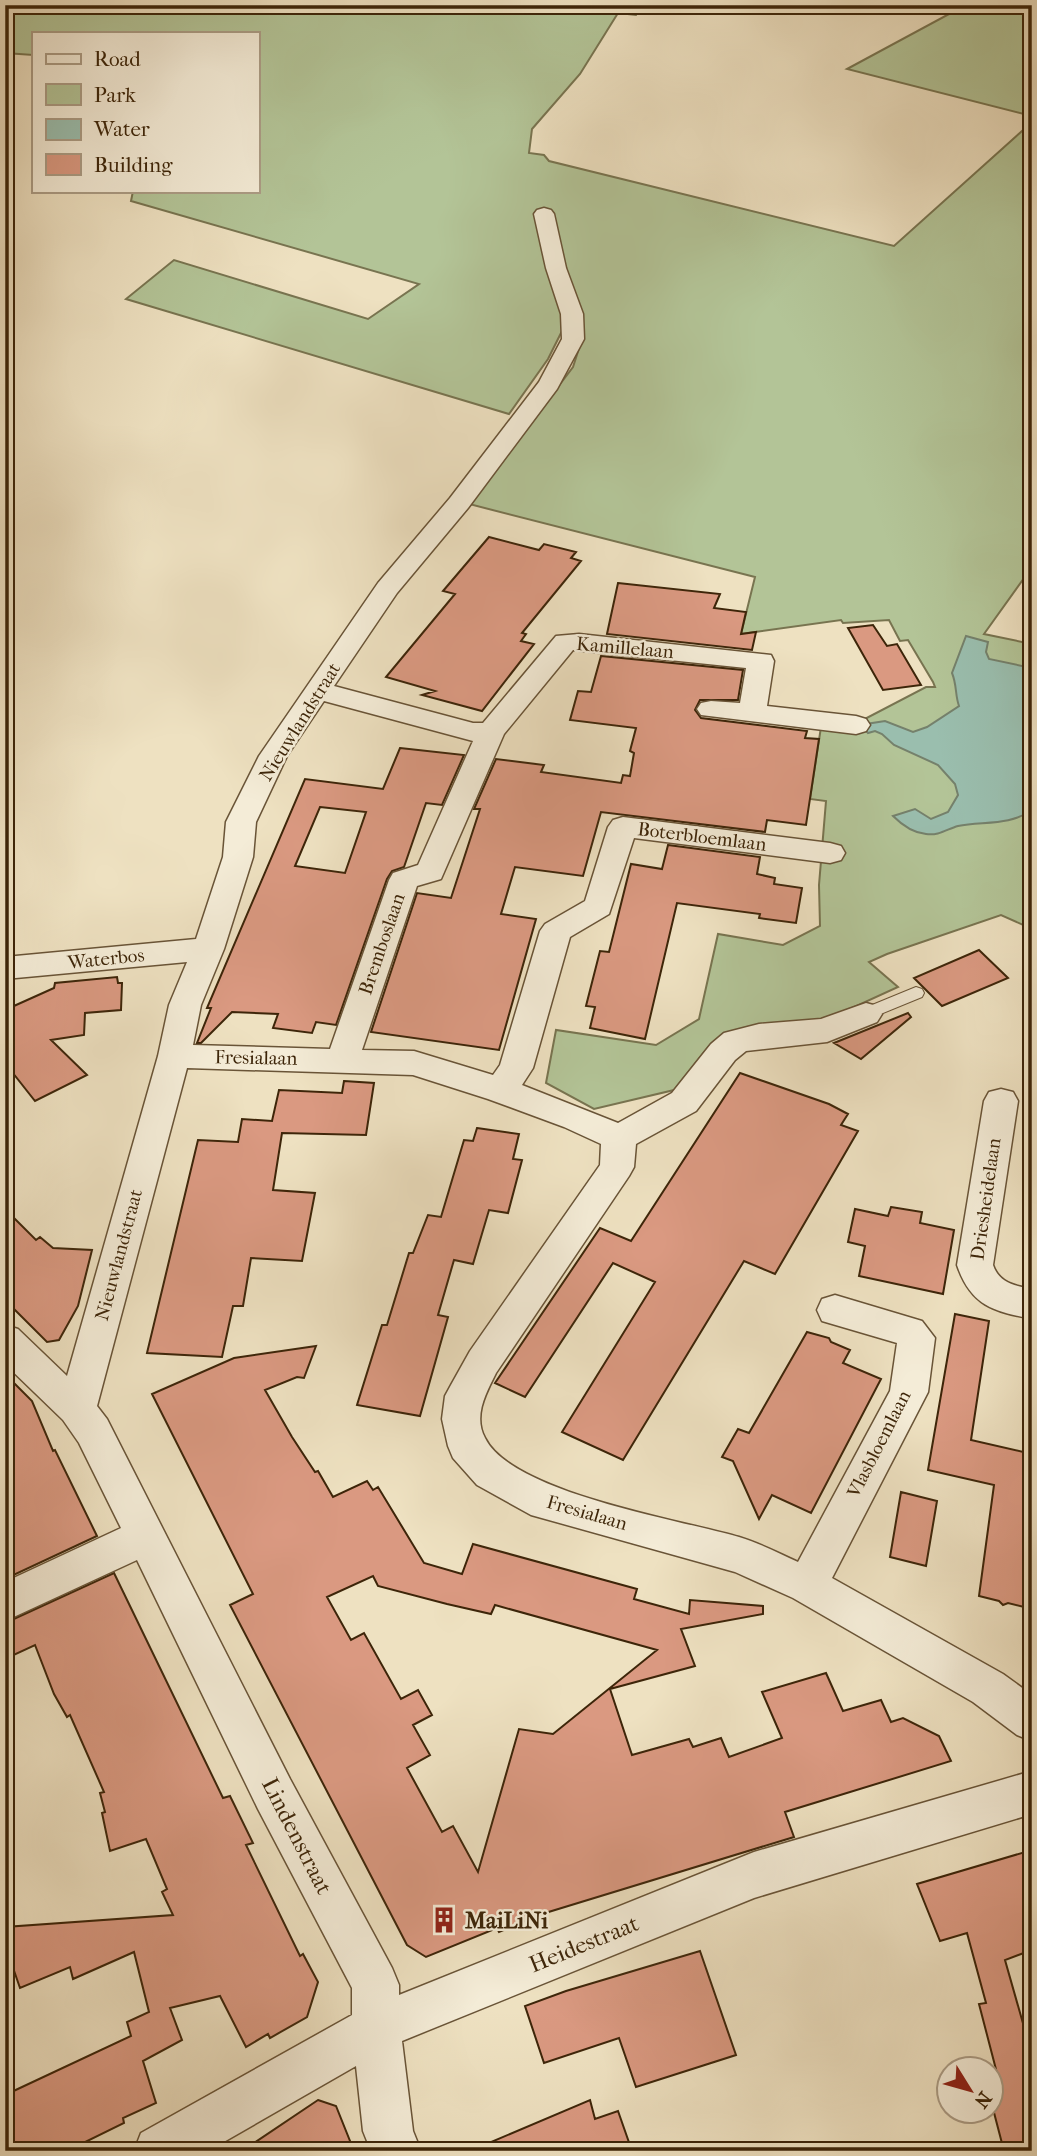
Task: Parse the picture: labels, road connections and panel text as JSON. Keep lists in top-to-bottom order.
{
  "streets": {
    "street": [
      "Kamillelaan",
      "Nieuwlandstraat",
      "Boterbloemlaan",
      "Bremboslaan",
      "Waterbos",
      "Fresialaan",
      "Driesheidelaan",
      "Vlasbloemlaan",
      "Lindenstraat",
      "Heidestraat"
    ]
  },
  "crossings": [
    ["Kamillelaan", "Bremboslaan"],
    ["Nieuwlandstraat", "Waterbos"],
    ["Nieuwlandstraat", "Fresialaan"],
    ["Nieuwlandstraat", "Lindenstraat"],
    ["Boterbloemlaan", "Fresialaan"],
    ["Bremboslaan", "Fresialaan"],
    ["Fresialaan", "Vlasbloemlaan"],
    ["Lindenstraat", "Heidestraat"]
  ],
  "places": {
    "building": ["MaiLiNi"]
  },
  "legend": [
    "Road",
    "Park",
    "Water",
    "Building"
  ],
  "north": "bottom right"
}
